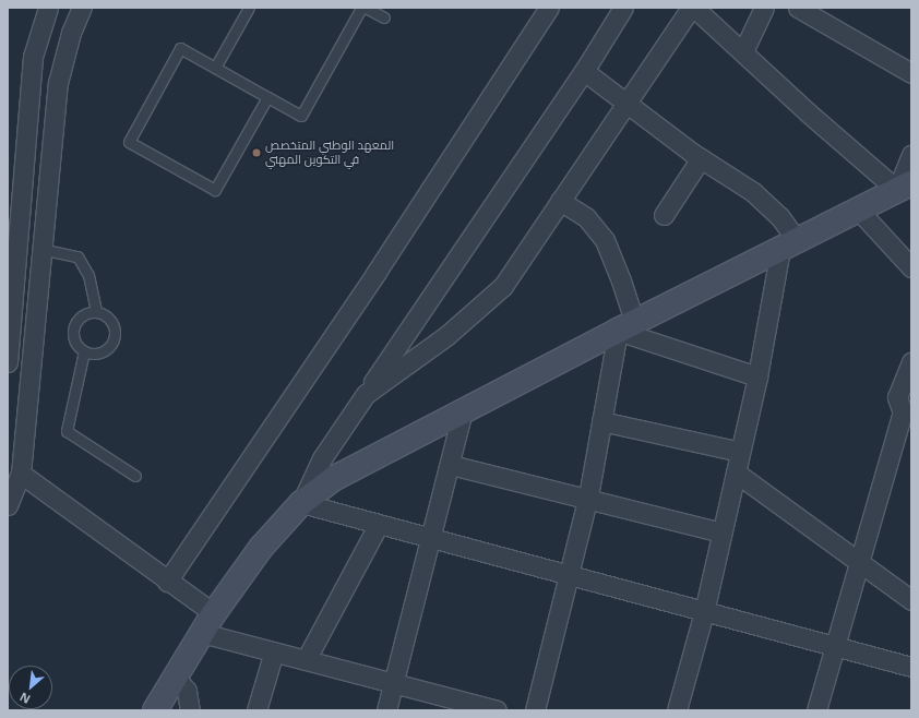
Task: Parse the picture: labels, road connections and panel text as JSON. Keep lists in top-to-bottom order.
{
  "places": ["المعهد الوطني المتخصص في التكوين المهني"],
  "north": "bottom left"
}
